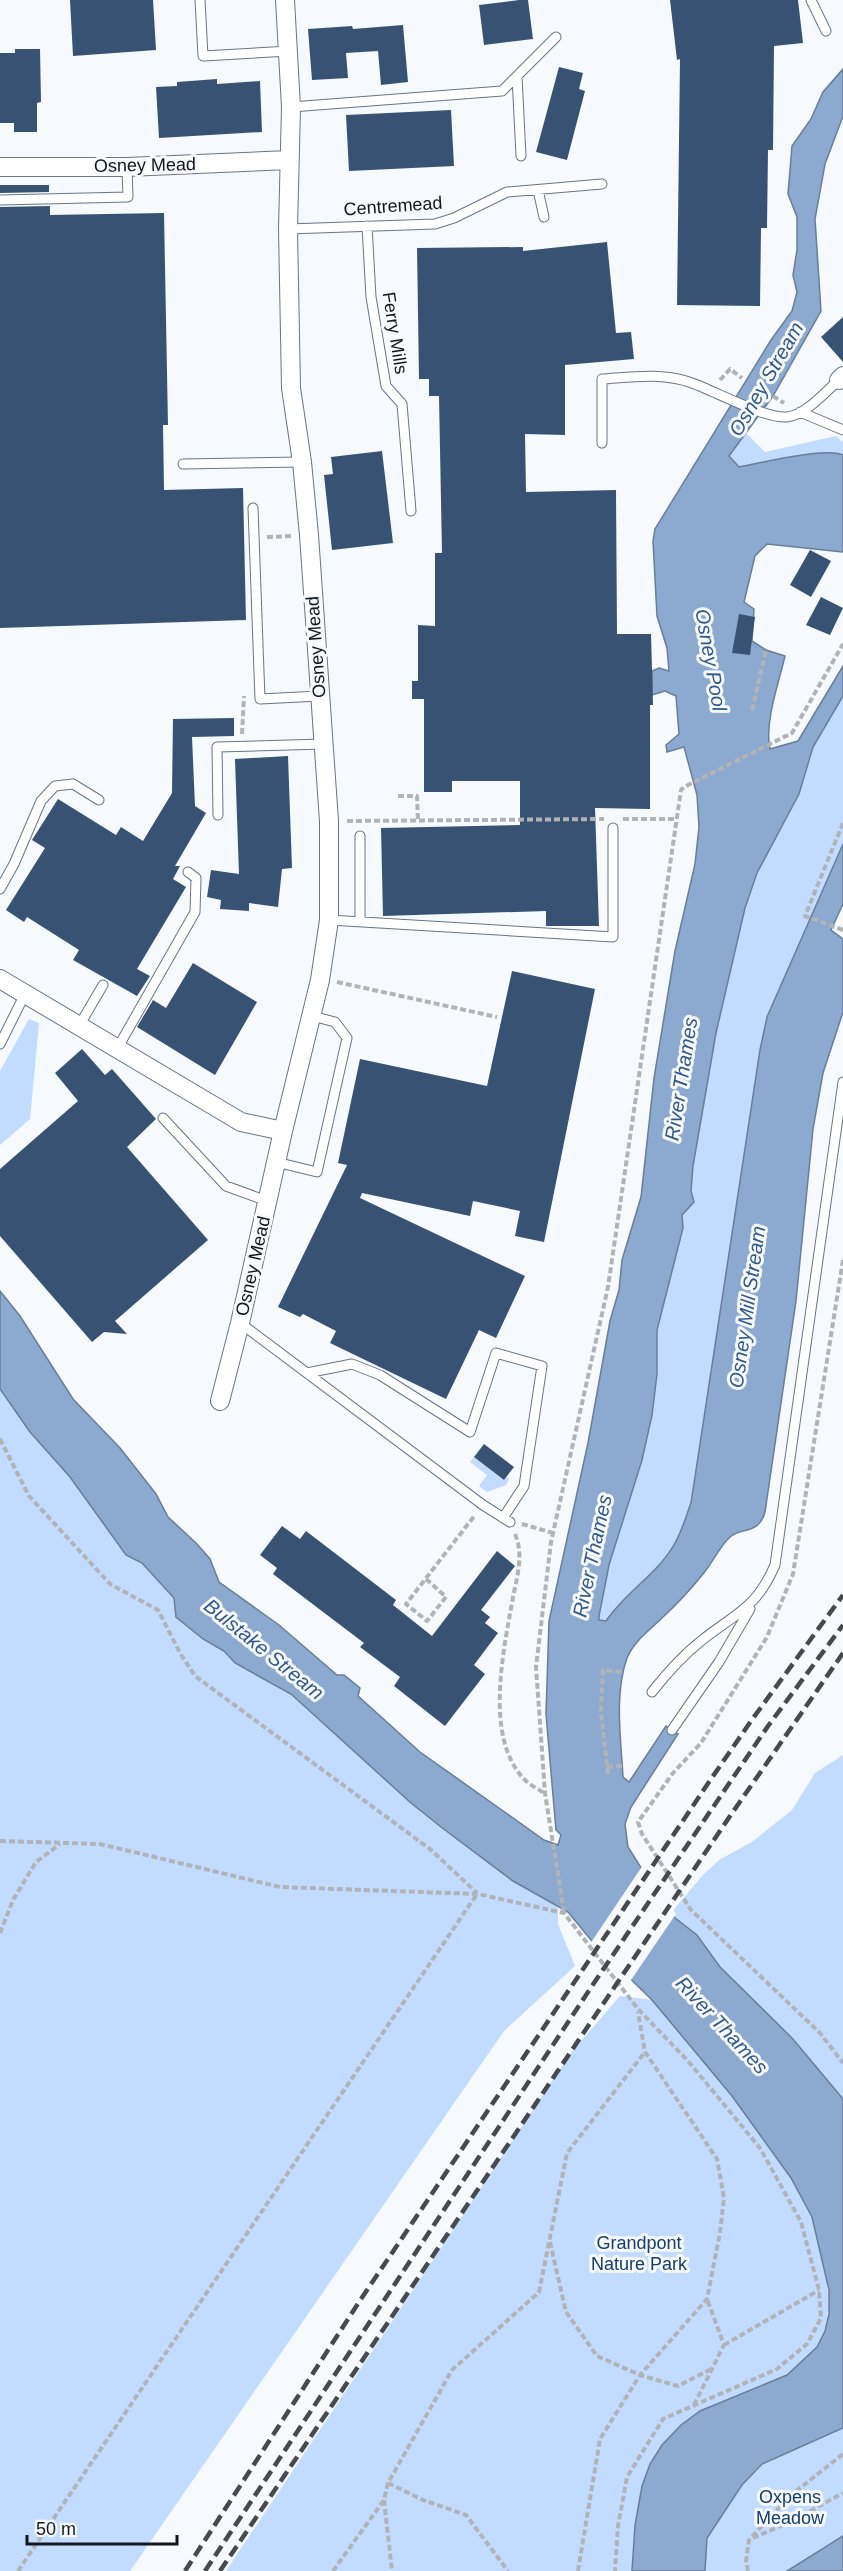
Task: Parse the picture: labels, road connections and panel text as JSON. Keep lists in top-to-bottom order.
{
  "streets": {
    "street": ["Osney Mead"],
    "lane": ["Centremead", "Ferry Mills"]
  },
  "crossings": [
    ["Osney Mead", "Centremead"],
    ["Centremead", "Ferry Mills"]
  ],
  "water": [
    "Osney Stream",
    "Osney Pool",
    "River Thames",
    "Osney Mill Stream",
    "Bulstake Stream"
  ],
  "parks": ["Grandpont Nature Park", "Oxpens Meadow"],
  "scale_bar": "50 m"
}
